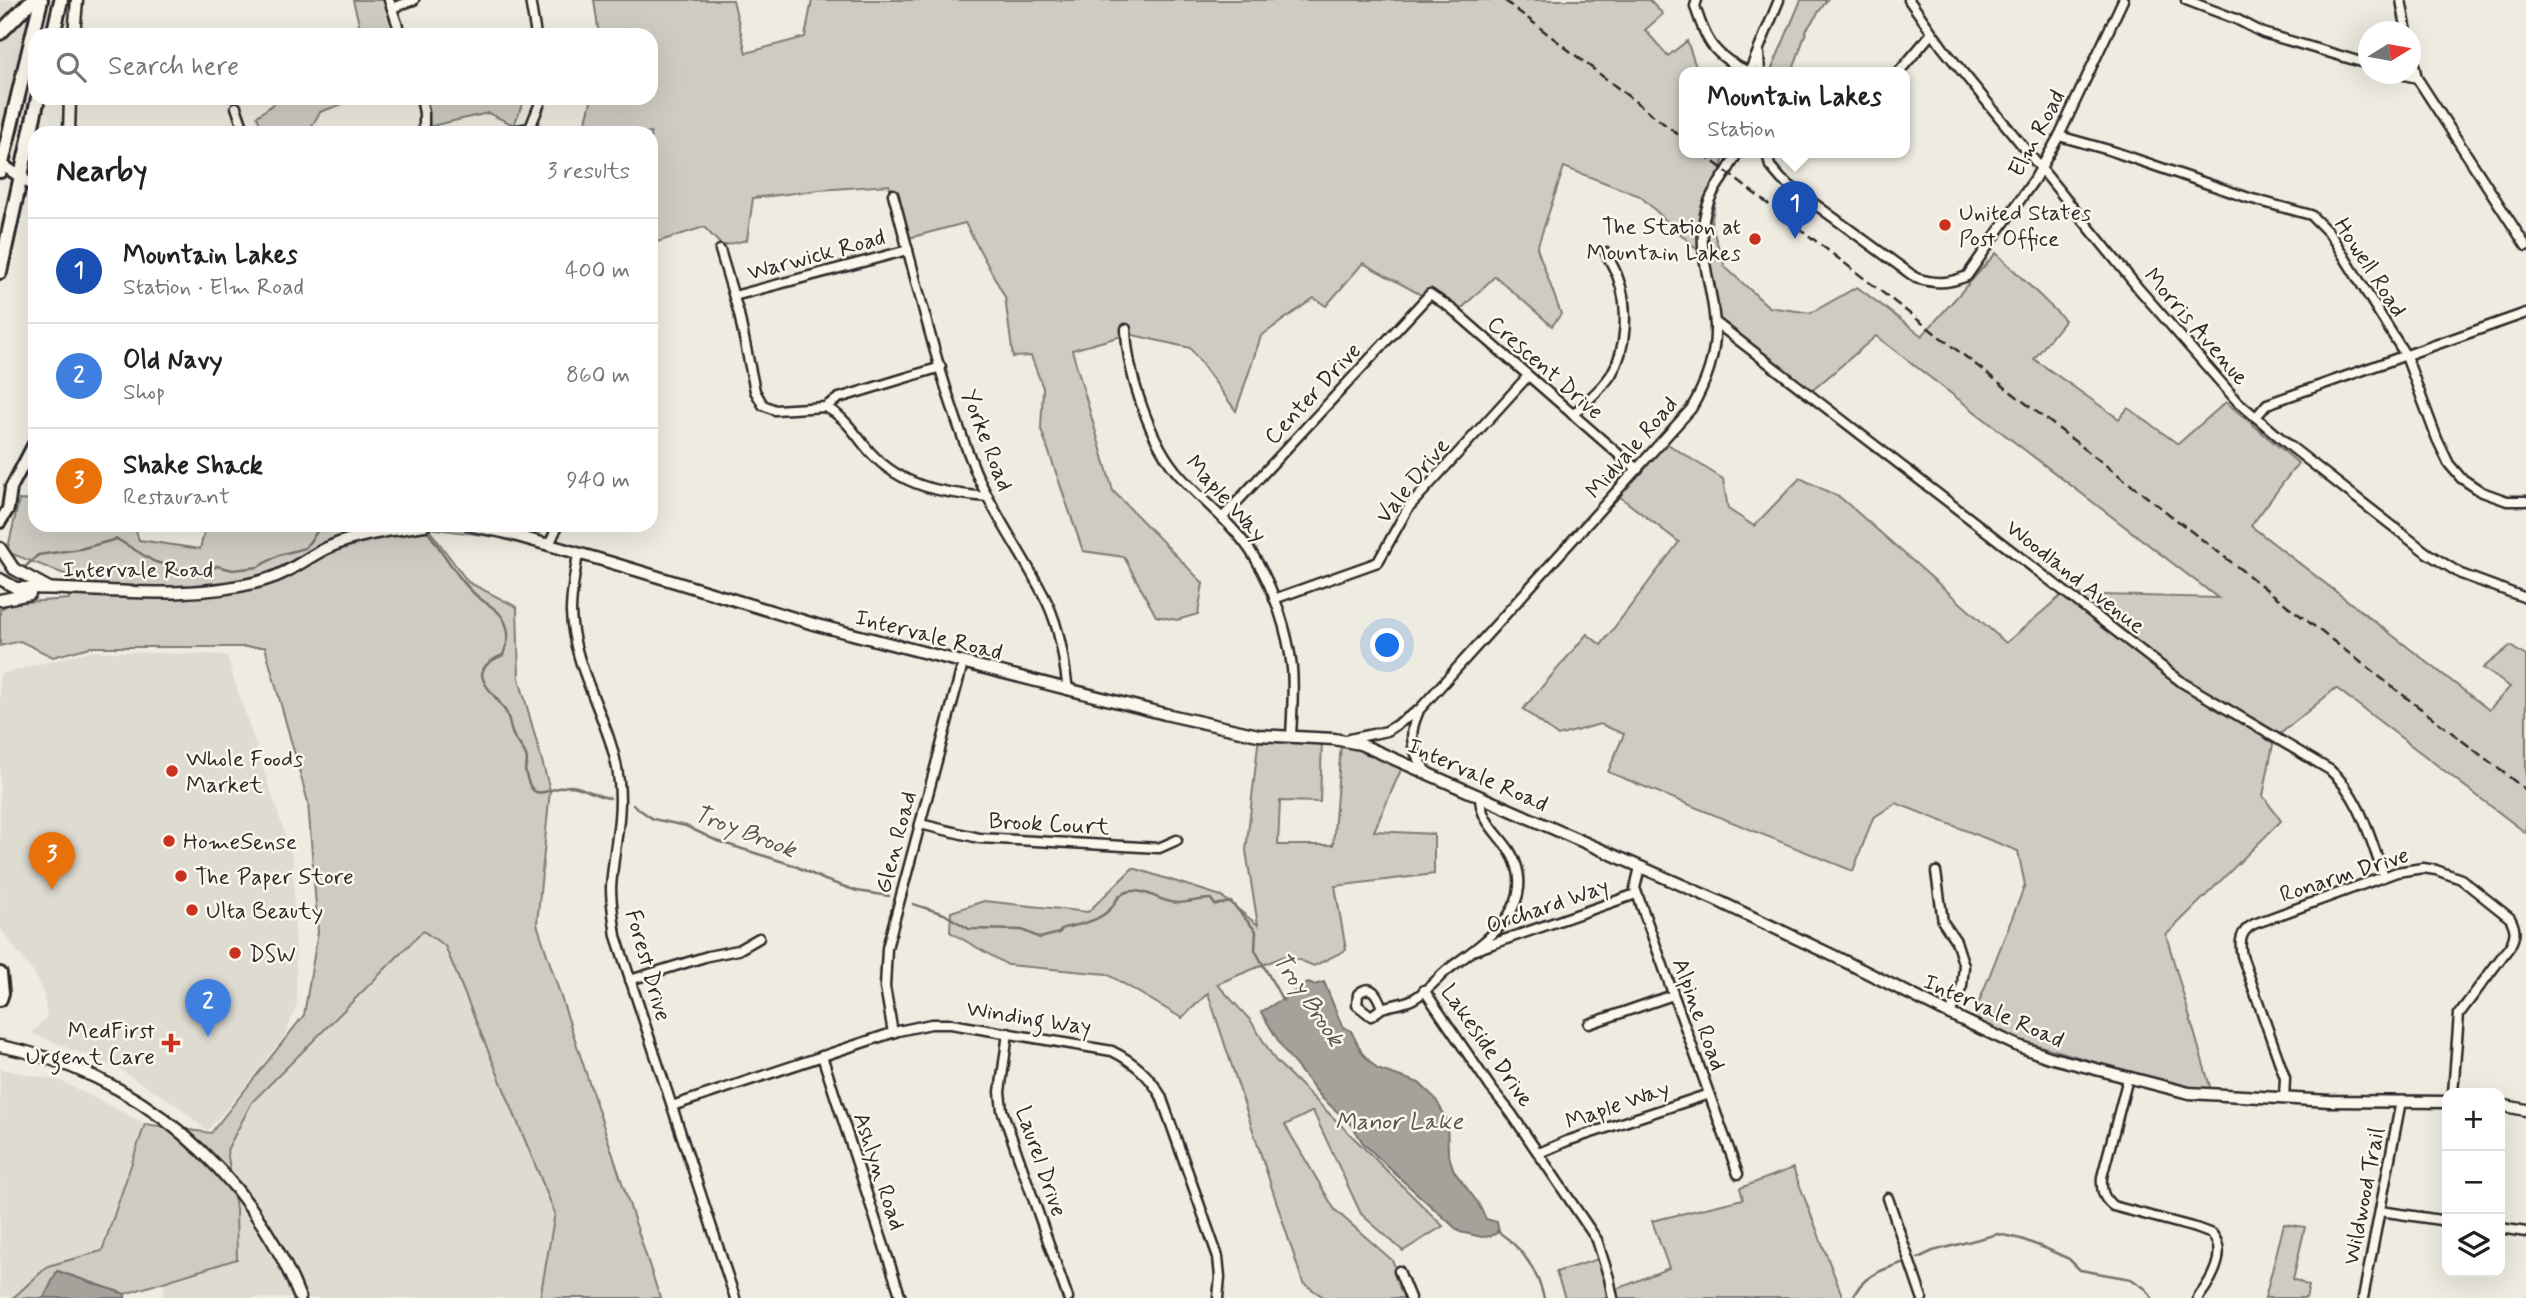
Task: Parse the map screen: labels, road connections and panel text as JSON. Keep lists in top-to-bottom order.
{
  "streets": {
    "street": [
      "Elm Road",
      "Warwick Road",
      "Howell Road",
      "Morris Avenue",
      "Crescent Drive",
      "Center Drive",
      "Yorke Road",
      "Midvale Road",
      "Vale Drive",
      "Maple Way",
      "Intervale Road",
      "Woodland Avenue",
      "Brook Court",
      "Glen Road",
      "Ronarm Drive",
      "Orchard Way",
      "Forest Drive",
      "Alpine Road",
      "Winding Way",
      "Lakeside Drive",
      "Laurel Drive",
      "Ashlyn Road",
      "Wildwood Trail"
    ]
  },
  "crossings": [
    ["Elm Road", "Howell Road"],
    ["Elm Road", "Morris Avenue"],
    ["Warwick Road", "Yorke Road"],
    ["Crescent Drive", "Center Drive"],
    ["Crescent Drive", "Midvale Road"],
    ["Crescent Drive", "Vale Drive"],
    ["Center Drive", "Maple Way"],
    ["Yorke Road", "Intervale Road"],
    ["Midvale Road", "Intervale Road"],
    ["Midvale Road", "Woodland Avenue"],
    ["Vale Drive", "Maple Way"],
    ["Maple Way", "Intervale Road"],
    ["Maple Way", "Alpine Road"],
    ["Maple Way", "Lakeside Drive"],
    ["Intervale Road", "Glen Road"],
    ["Intervale Road", "Ronarm Drive"],
    ["Intervale Road", "Forest Drive"],
    ["Intervale Road", "Alpine Road"],
    ["Intervale Road", "Lakeside Drive"],
    ["Intervale Road", "Wildwood Trail"],
    ["Woodland Avenue", "Ronarm Drive"],
    ["Brook Court", "Glen Road"],
    ["Glen Road", "Winding Way"],
    ["Orchard Way", "Alpine Road"],
    ["Orchard Way", "Lakeside Drive"],
    ["Forest Drive", "Winding Way"],
    ["Winding Way", "Laurel Drive"],
    ["Winding Way", "Ashlyn Road"]
  ],
  "water": ["Troy Brook", "Manor Lake"],
  "places": {
    "other": [
      "United States Post Office",
      "The Station at Mountain Lakes",
      "Whole Foods Market",
      "HomeSense",
      "The Paper Store",
      "Ulta Beauty",
      "DSW"
    ],
    "health": ["MedFirst Urgent Care"]
  },
  "north": "right",
  "page": {
    "search": "Search here",
    "popup": ["Mountain Lakes", "Station"],
    "heading": ["Nearby", "3 results"],
    "pins": ["1", "3", "2"],
    "list": [
      {
        "mark": "1",
        "name": "Mountain Lakes",
        "note": "Station · Elm Road",
        "value": "400 m"
      },
      {
        "mark": "2",
        "name": "Old Navy",
        "note": "Shop",
        "value": "860 m"
      },
      {
        "mark": "3",
        "name": "Shake Shack",
        "note": "Restaurant",
        "value": "940 m"
      }
    ],
    "map_buttons": ["+", "−"]
  }
}
